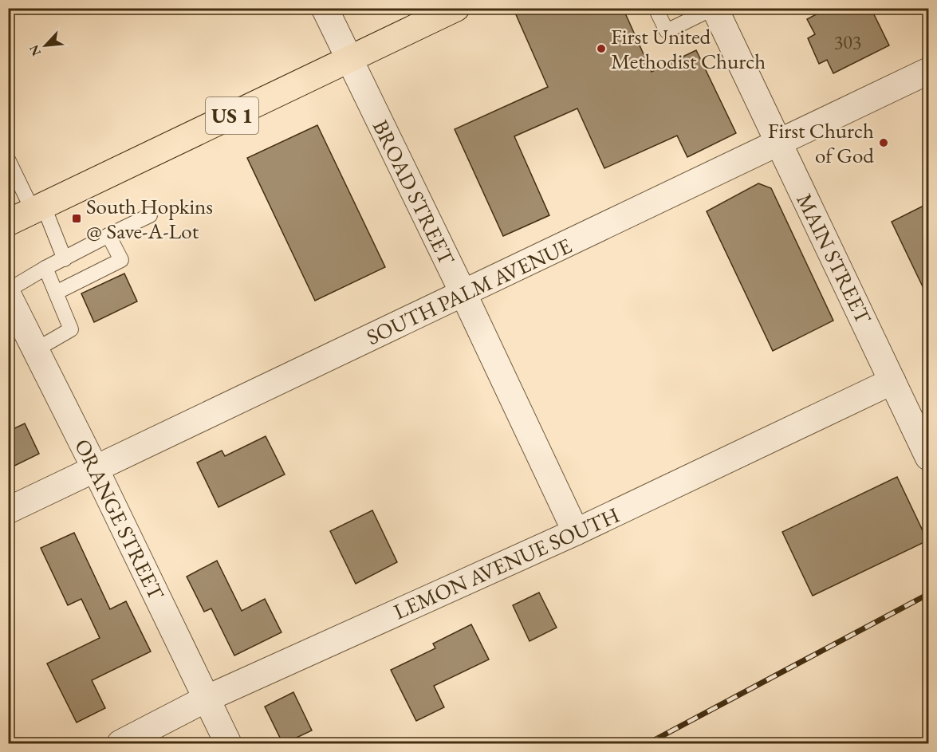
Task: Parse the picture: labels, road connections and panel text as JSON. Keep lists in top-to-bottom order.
{
  "streets": {
    "main road": ["US 1"],
    "street": [
      "BROAD STREET",
      "MAIN STREET",
      "SOUTH PALM AVENUE",
      "ORANGE STREET",
      "LEMON AVENUE SOUTH"
    ]
  },
  "crossings": [
    ["US 1", "BROAD STREET"],
    ["BROAD STREET", "SOUTH PALM AVENUE"],
    ["BROAD STREET", "LEMON AVENUE SOUTH"],
    ["MAIN STREET", "SOUTH PALM AVENUE"],
    ["MAIN STREET", "LEMON AVENUE SOUTH"],
    ["SOUTH PALM AVENUE", "ORANGE STREET"],
    ["ORANGE STREET", "LEMON AVENUE SOUTH"]
  ],
  "places": {
    "other": ["First United Methodist Church", "First Church of God"],
    "transit": ["South Hopkins @ Save-A-Lot"]
  },
  "house_numbers": ["303"],
  "north": "bottom left"
}
